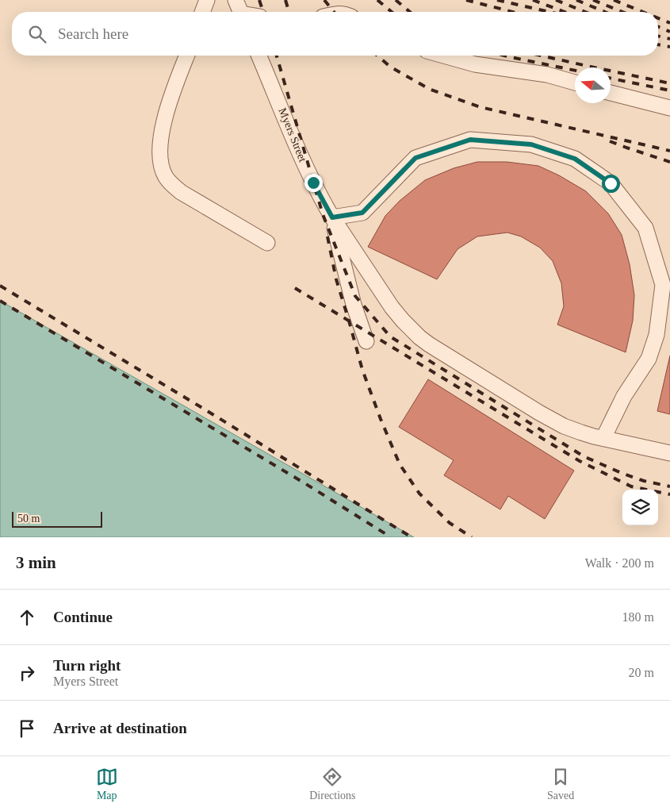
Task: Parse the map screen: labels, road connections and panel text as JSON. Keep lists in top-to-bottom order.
{
  "streets": {
    "street": ["Myers Street"]
  },
  "scale_bar": "50 m",
  "north": "left",
  "page": {
    "search": "Search here",
    "scale": "50 m",
    "heading": ["3 min", "Walk · 200 m"],
    "list": [
      ["Continue", "180 m"],
      ["Turn right", "Myers Street", "20 m"],
      "Arrive at destination"
    ],
    "nav": ["Map", "Directions", "Saved"]
  }
}
